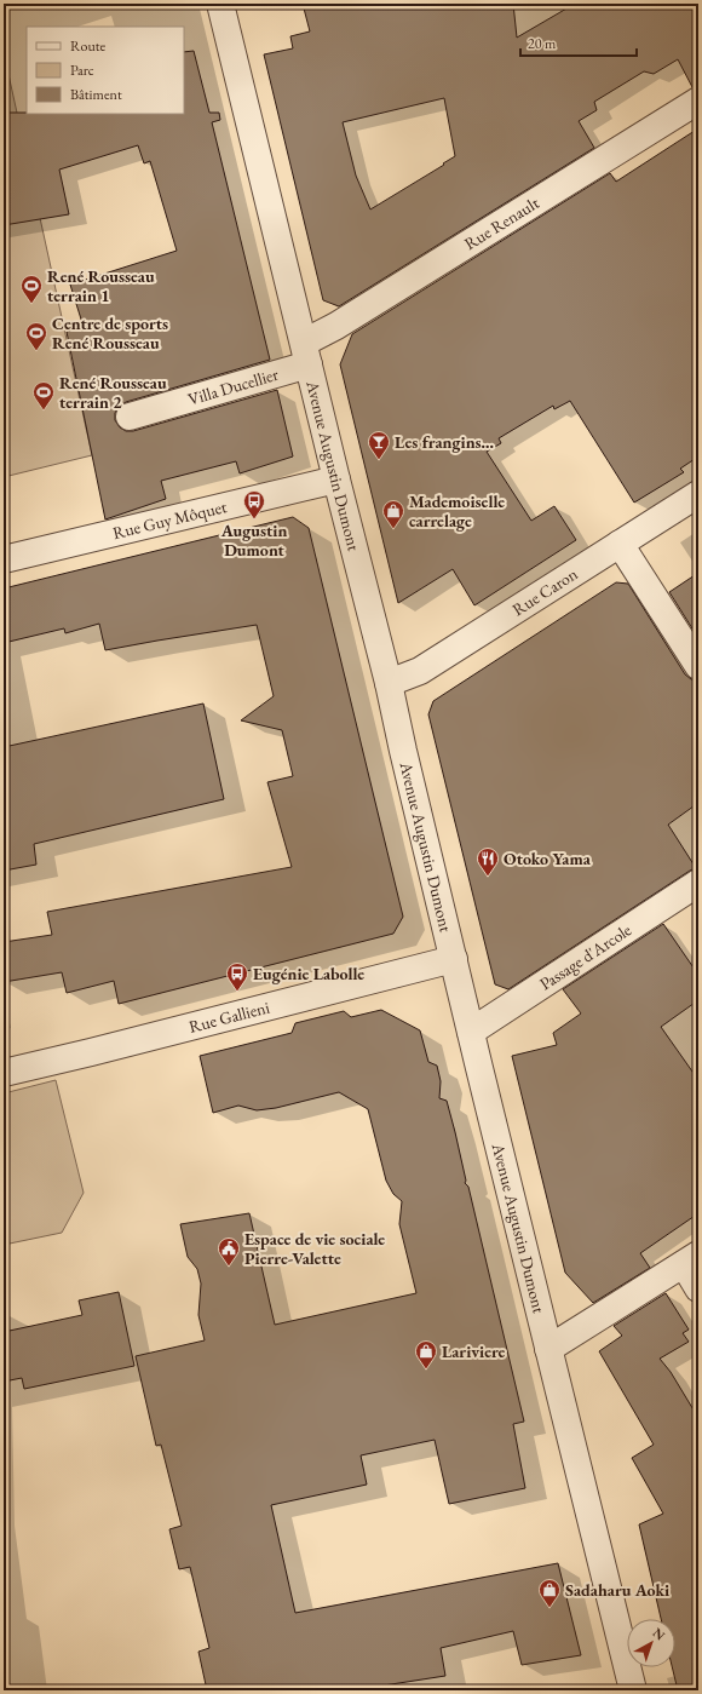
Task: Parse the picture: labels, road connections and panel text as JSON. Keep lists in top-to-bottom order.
{
  "streets": {
    "street": [
      "Rue Renault",
      "Villa Ducellier",
      "Avenue Augustin Dumont",
      "Rue Guy Môquet",
      "Rue Caron",
      "Passage d'Arcole",
      "Rue Gallieni"
    ]
  },
  "crossings": [
    ["Rue Renault", "Villa Ducellier"],
    ["Rue Renault", "Avenue Augustin Dumont"],
    ["Villa Ducellier", "Avenue Augustin Dumont"],
    ["Avenue Augustin Dumont", "Rue Guy Môquet"],
    ["Avenue Augustin Dumont", "Rue Caron"],
    ["Avenue Augustin Dumont", "Passage d'Arcole"],
    ["Avenue Augustin Dumont", "Rue Gallieni"]
  ],
  "places": {
    "sports": ["René Rousseau terrain 1", "Centre de sports René Rousseau", "René Rousseau terrain 2"],
    "bar": ["Les frangins..."],
    "bus stop": ["Augustin Dumont", "Eugénie Labolle"],
    "shop": ["Mademoiselle carrelage", "Lariviere", "Sadaharu Aoki"],
    "restaurant": ["Otoko Yama"],
    "public building": ["Espace de vie sociale Pierre-Valette"]
  },
  "legend": ["Route", "Parc", "Bâtiment"],
  "scale_bar": "20 m",
  "north": "top right"
}
